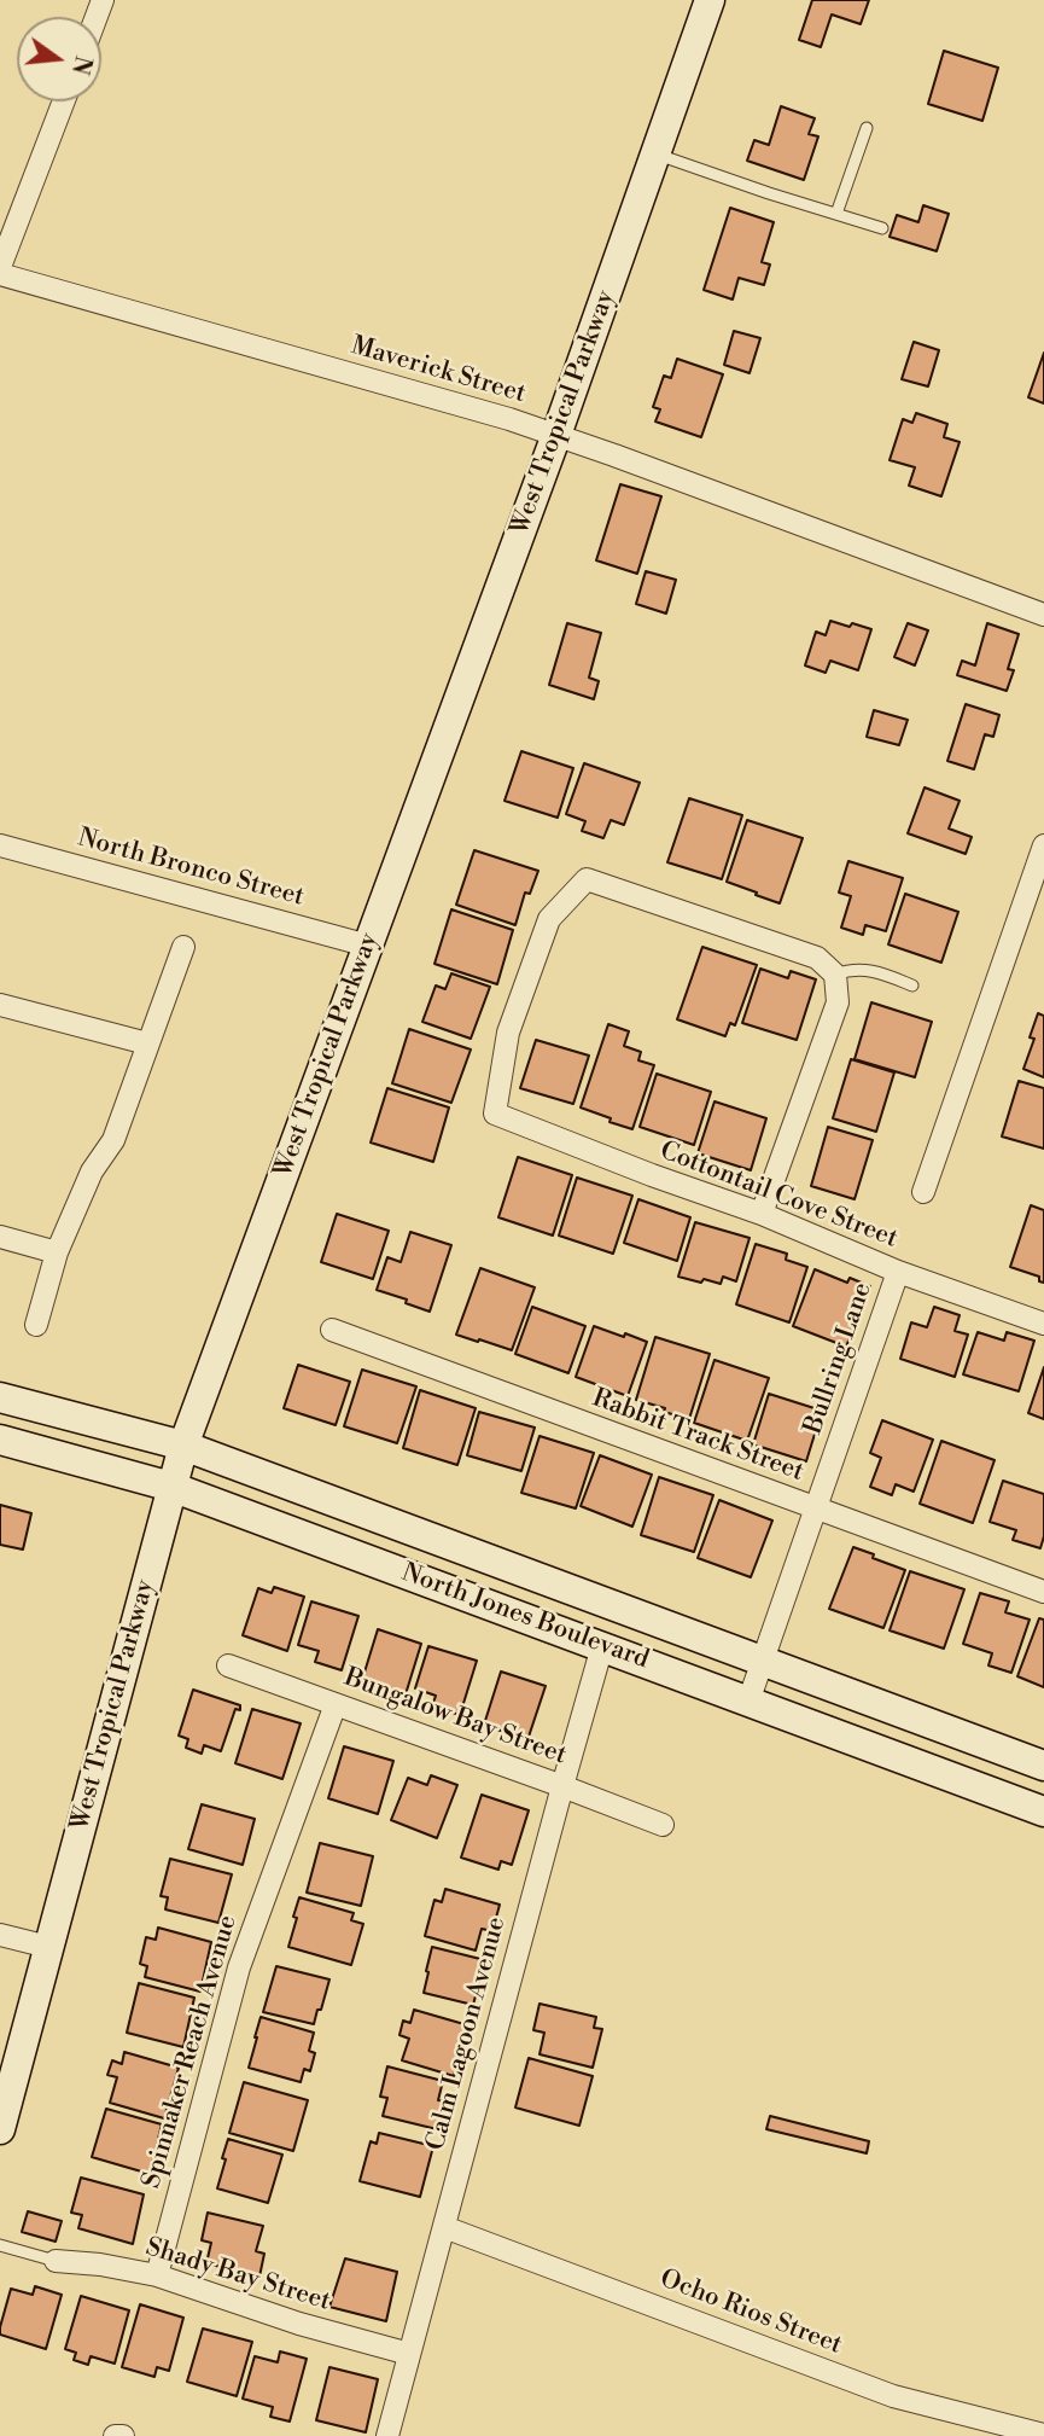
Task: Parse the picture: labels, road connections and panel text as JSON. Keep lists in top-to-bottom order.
{
  "streets": {
    "main road": ["West Tropical Parkway", "North Jones Boulevard"],
    "street": [
      "Maverick Street",
      "North Bronco Street",
      "Cottontail Cove Street",
      "Bullring Lane",
      "Rabbit Track Street",
      "Bungalow Bay Street",
      "Calm Lagoon Avenue",
      "Spinnaker Reach Avenue",
      "Shady Bay Street",
      "Ocho Rios Street"
    ]
  },
  "crossings": [
    ["Maverick Street", "West Tropical Parkway"],
    ["West Tropical Parkway", "North Bronco Street"],
    ["West Tropical Parkway", "North Jones Boulevard"],
    ["Cottontail Cove Street", "Bullring Lane"],
    ["Bullring Lane", "Rabbit Track Street"],
    ["Bullring Lane", "North Jones Boulevard"],
    ["North Jones Boulevard", "Calm Lagoon Avenue"],
    ["Bungalow Bay Street", "Calm Lagoon Avenue"],
    ["Bungalow Bay Street", "Spinnaker Reach Avenue"],
    ["Calm Lagoon Avenue", "Shady Bay Street"],
    ["Calm Lagoon Avenue", "Ocho Rios Street"],
    ["Spinnaker Reach Avenue", "Shady Bay Street"]
  ],
  "north": "right"
}
